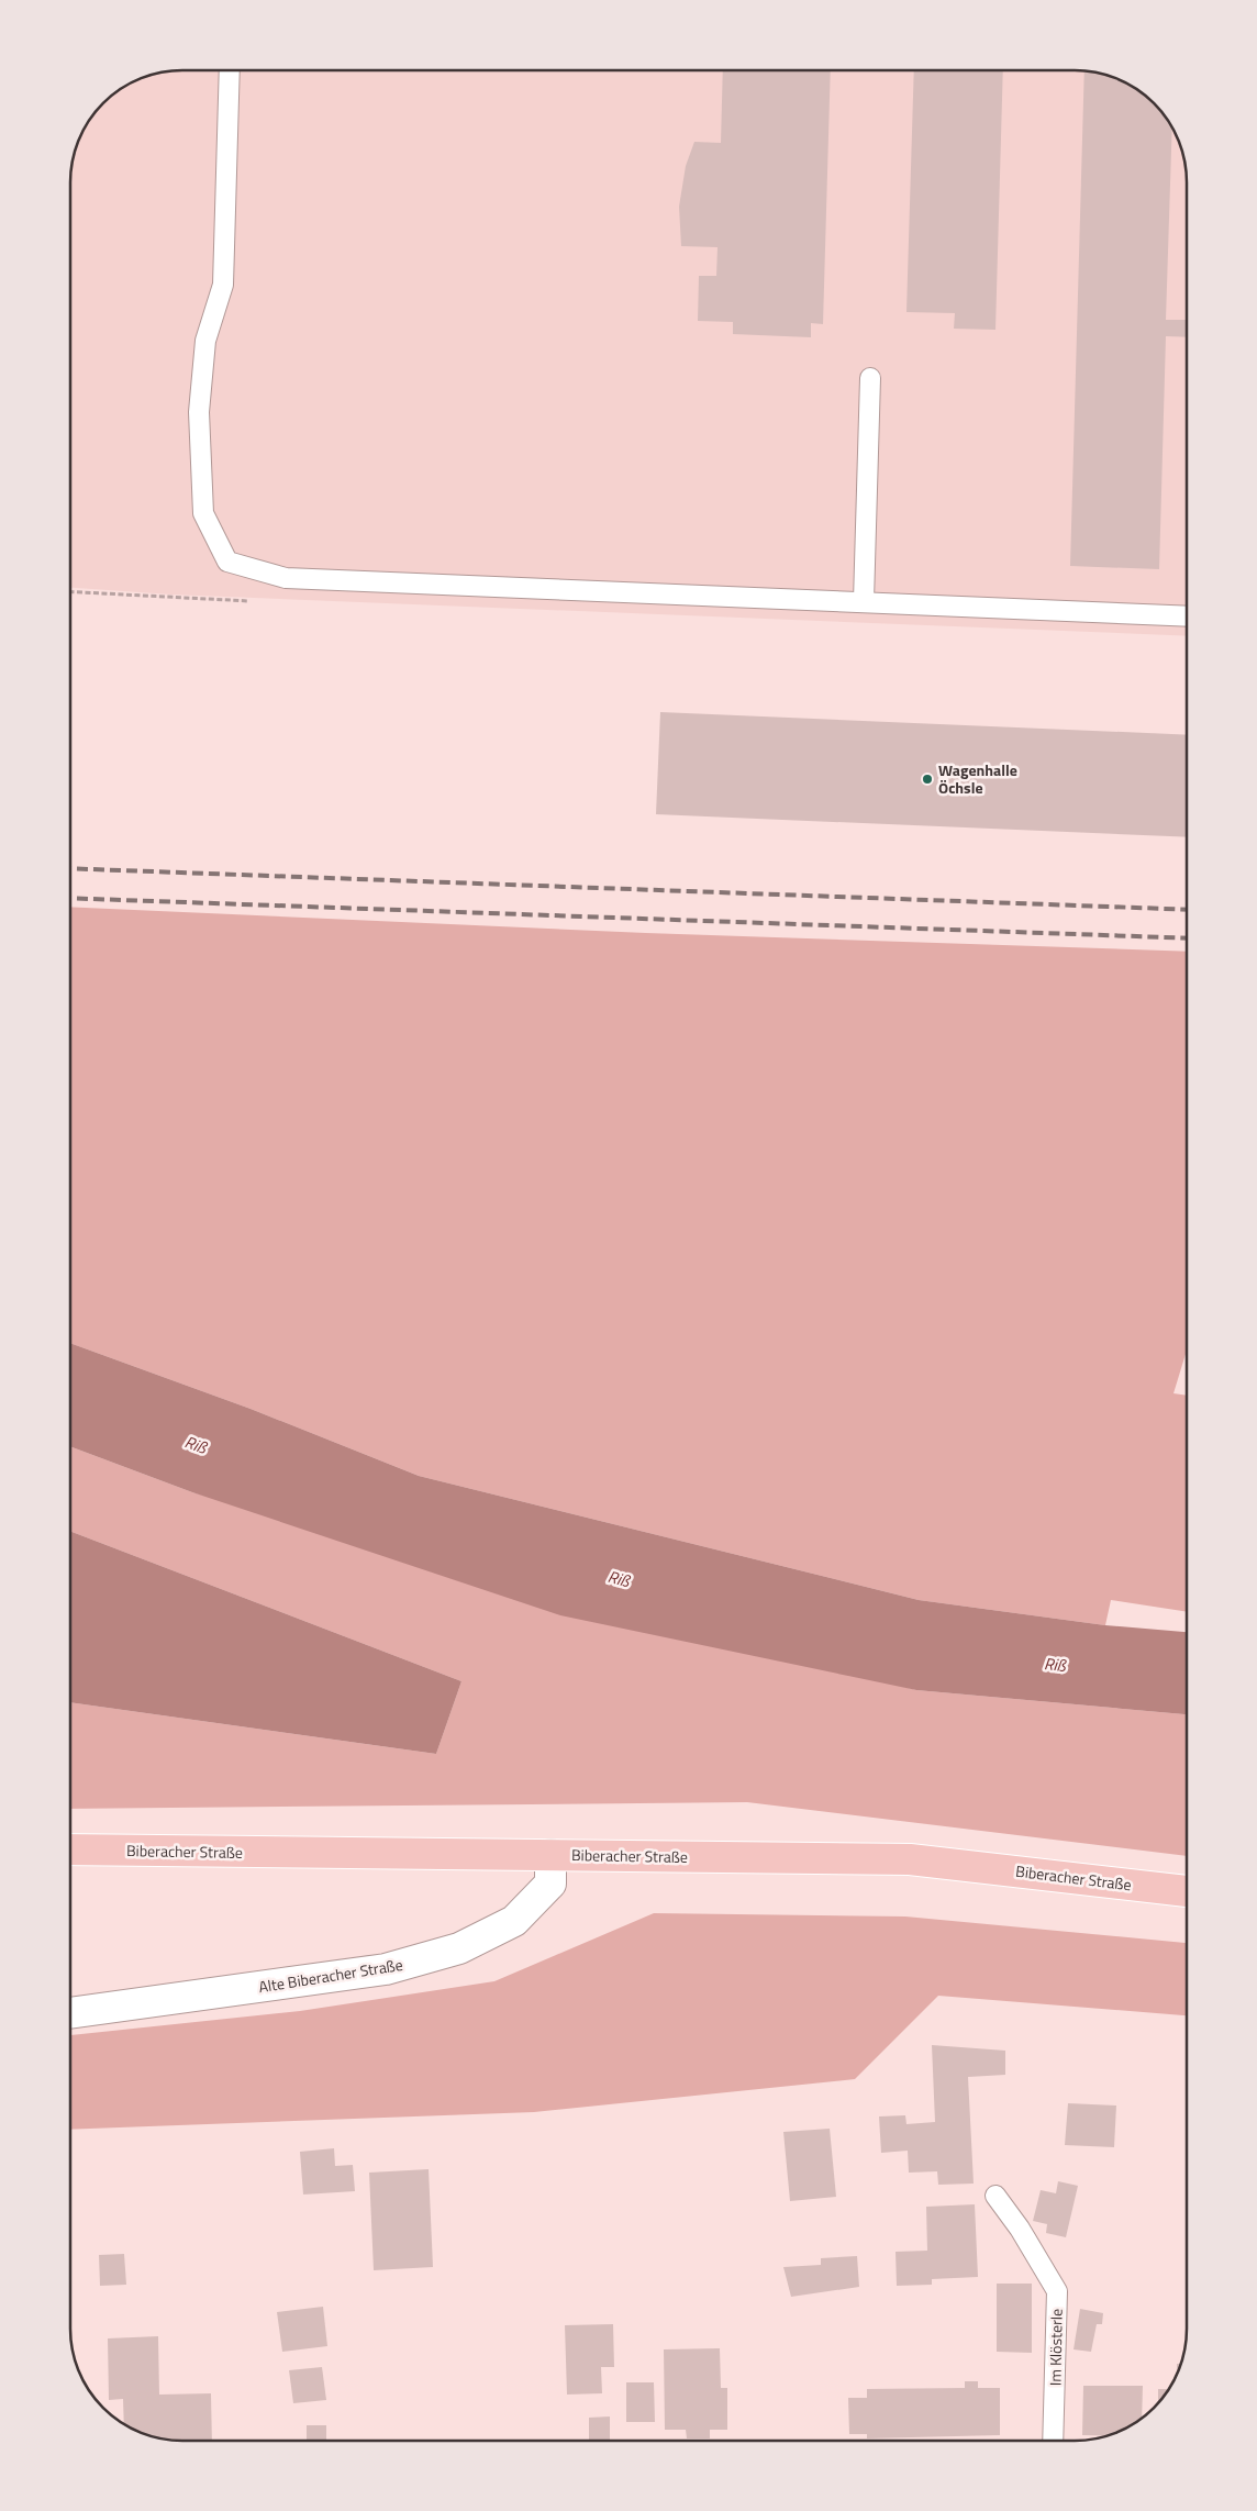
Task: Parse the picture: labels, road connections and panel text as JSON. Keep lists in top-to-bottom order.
{
  "streets": {
    "main road": ["Biberacher Straße"],
    "street": ["Alte Biberacher Straße"],
    "lane": ["Im Klösterle"]
  },
  "crossings": [
    ["Biberacher Straße", "Alte Biberacher Straße"]
  ],
  "water": ["Riß"],
  "places": ["Wagenhalle Öchsle"]
}
